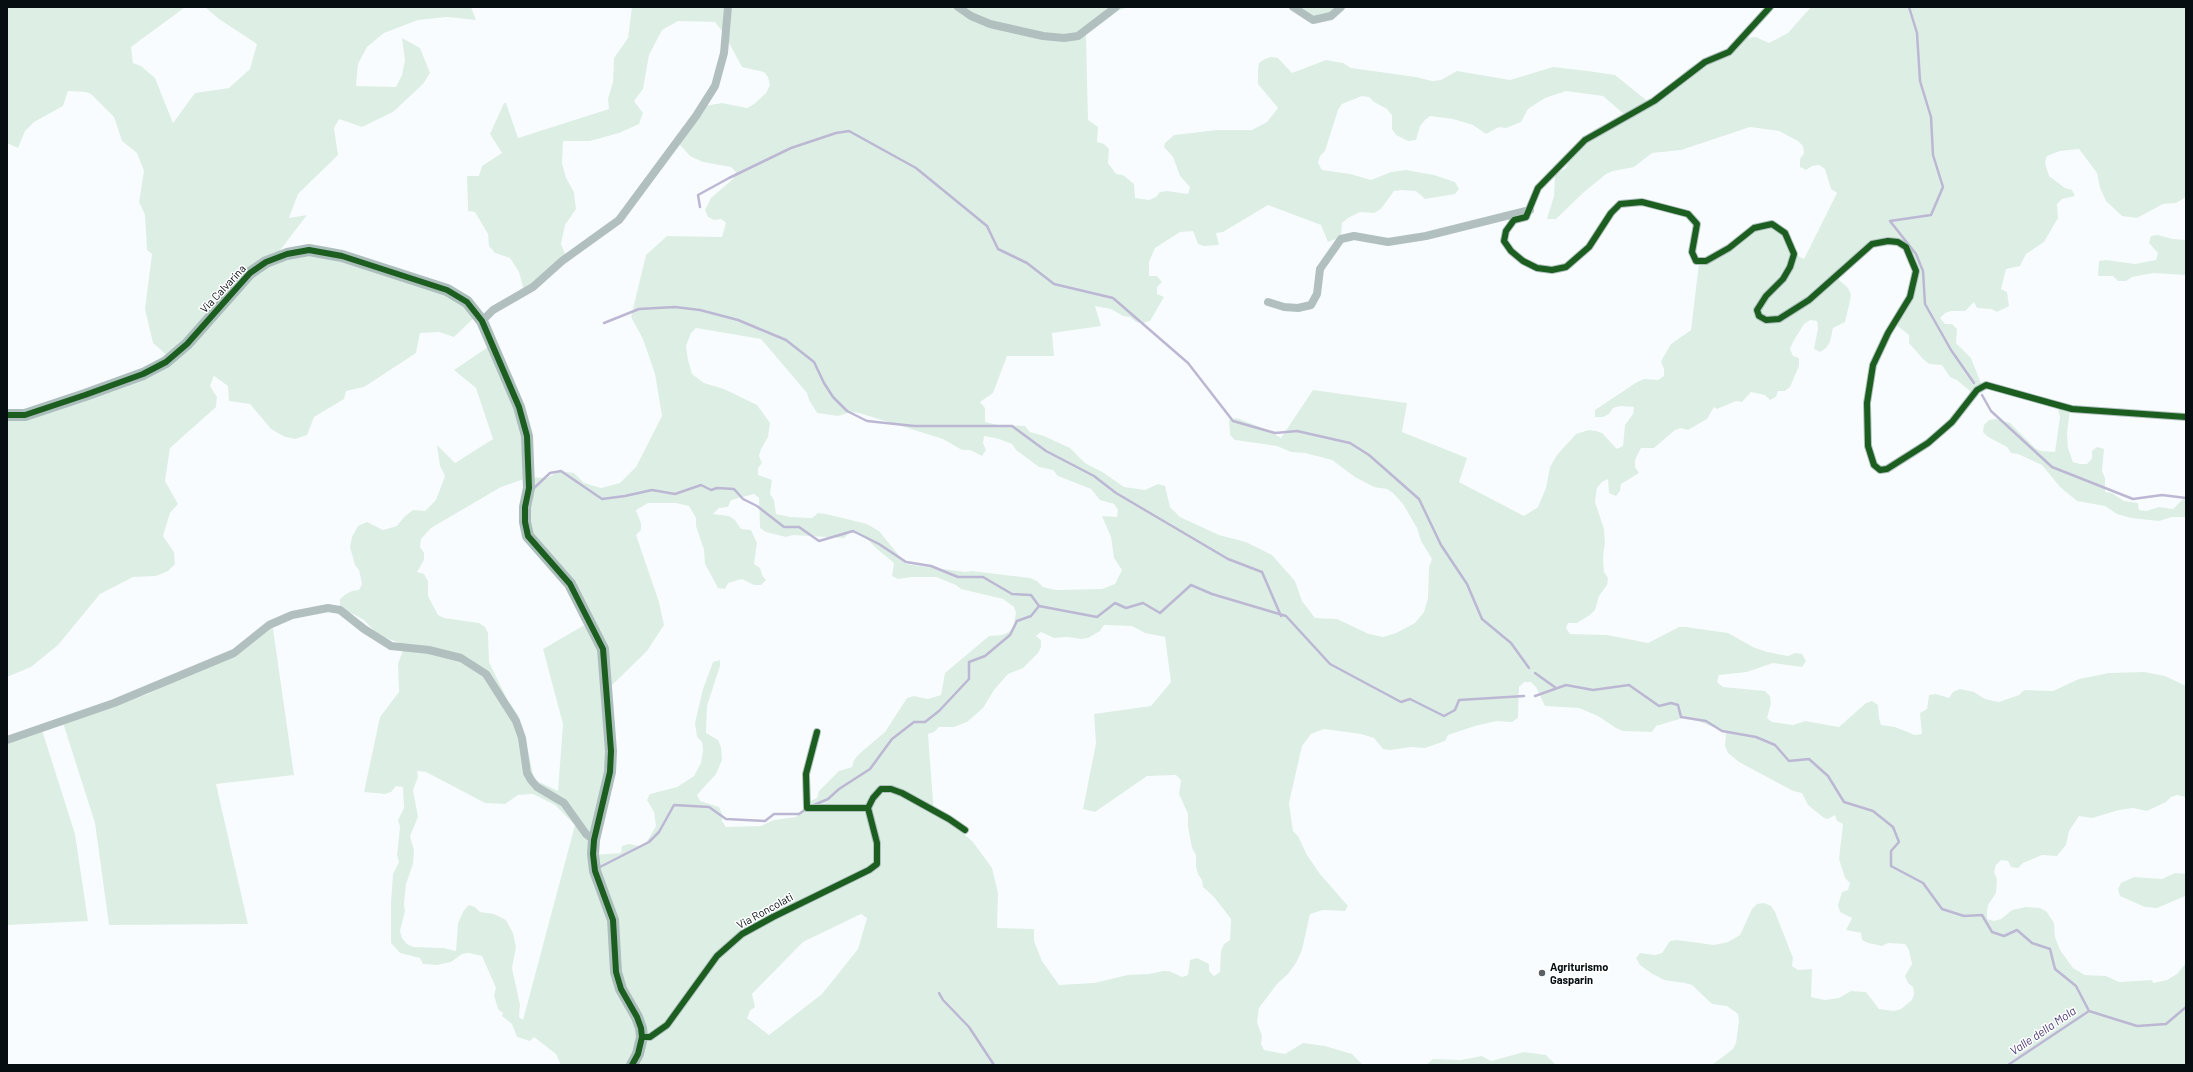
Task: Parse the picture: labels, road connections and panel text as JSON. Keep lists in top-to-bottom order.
{
  "streets": {
    "street": ["Via Calvarina", "Via Roncolati"]
  },
  "crossings": [
    ["Via Calvarina", "Via Roncolati"]
  ],
  "water": ["Valle della Mola"],
  "places": ["Agriturismo Gasparin"]
}
